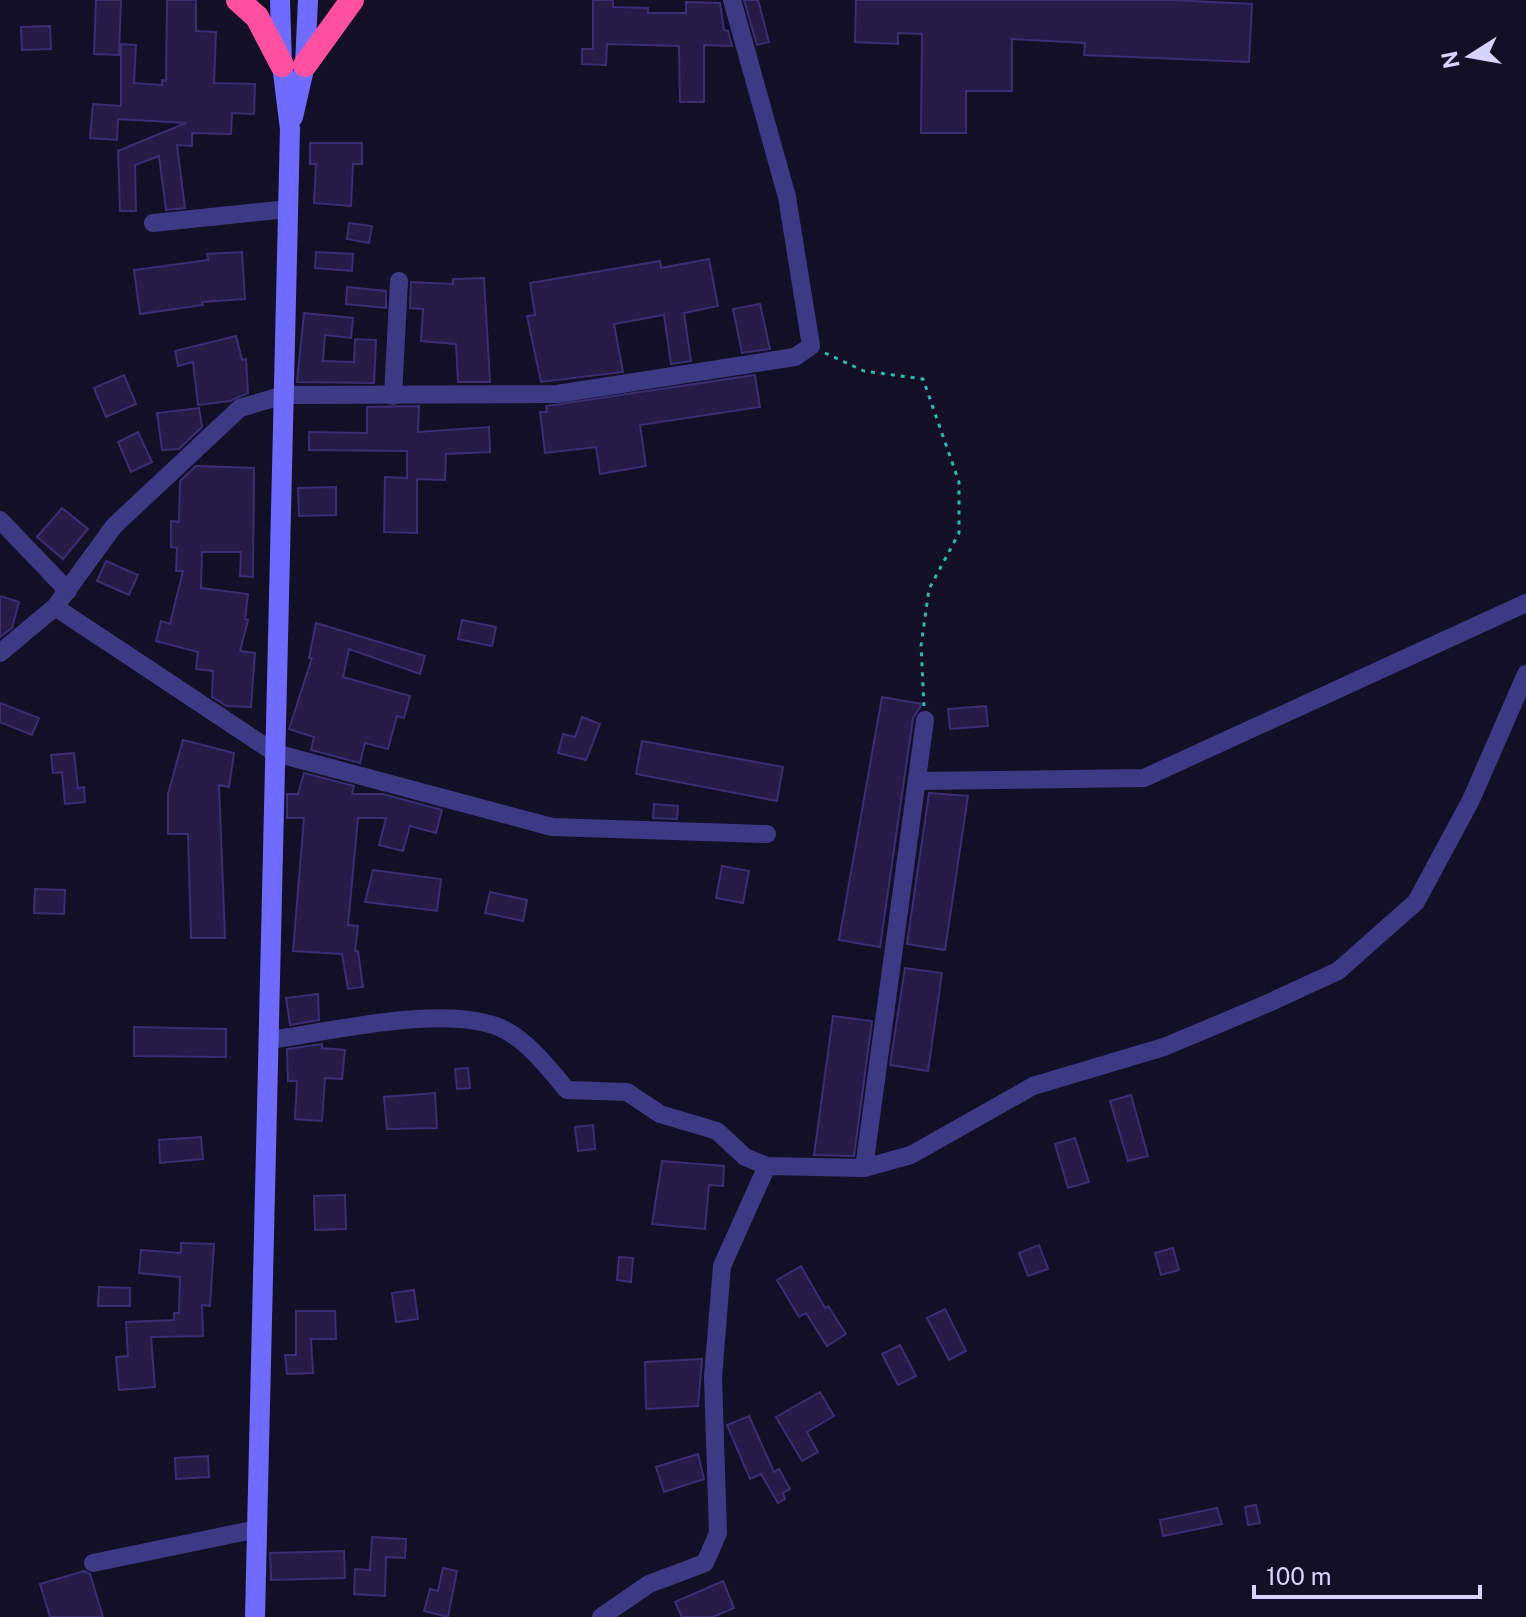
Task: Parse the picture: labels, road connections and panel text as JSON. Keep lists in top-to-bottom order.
{
  "scale_bar": "100 m",
  "north": "left"
}
